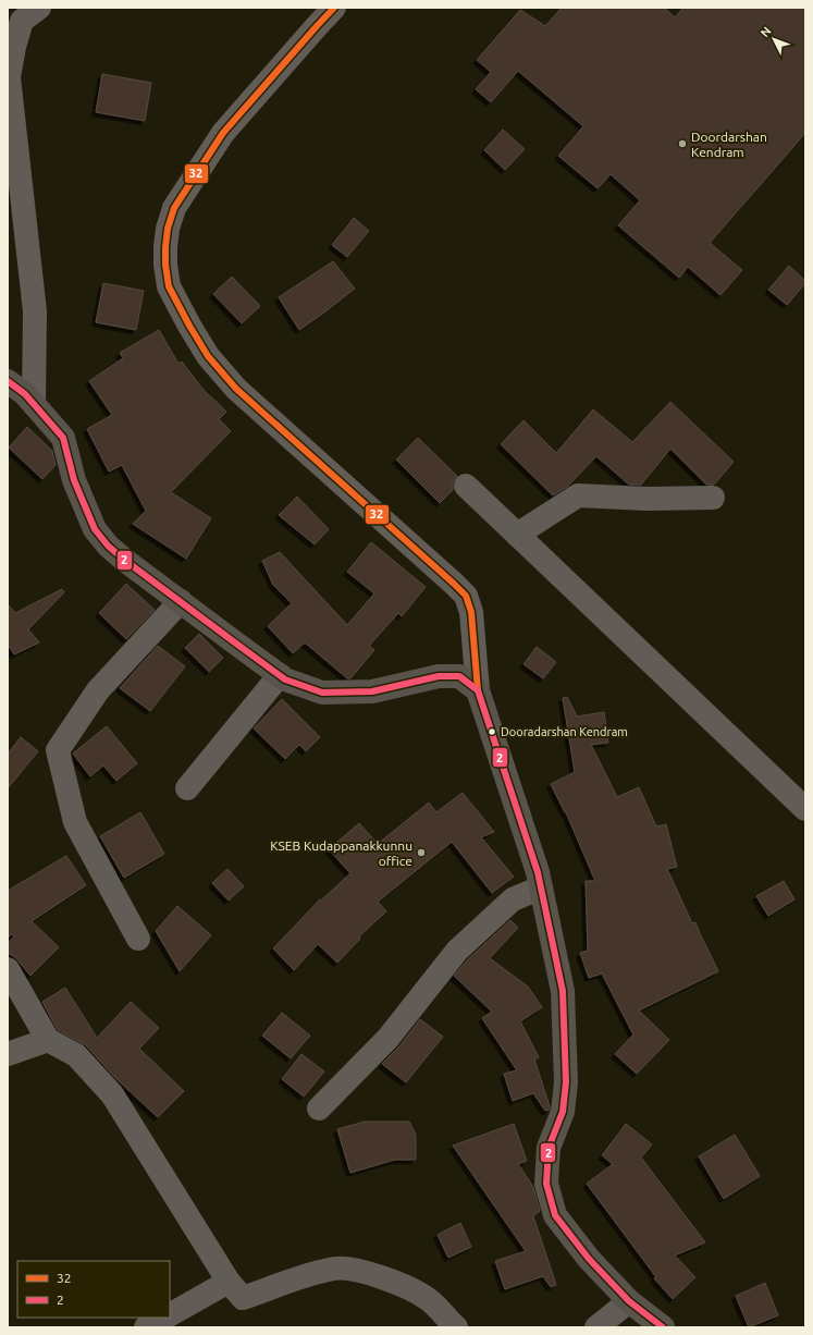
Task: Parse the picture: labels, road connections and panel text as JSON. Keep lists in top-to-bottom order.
{
  "places": ["Doordarshan Kendram", "Dooradarshan Kendram", "KSEB Kudappanakkunnu office"],
  "lines": ["transit line 32", "transit line 2"],
  "legend": ["32", "2"],
  "north": "top left"
}
